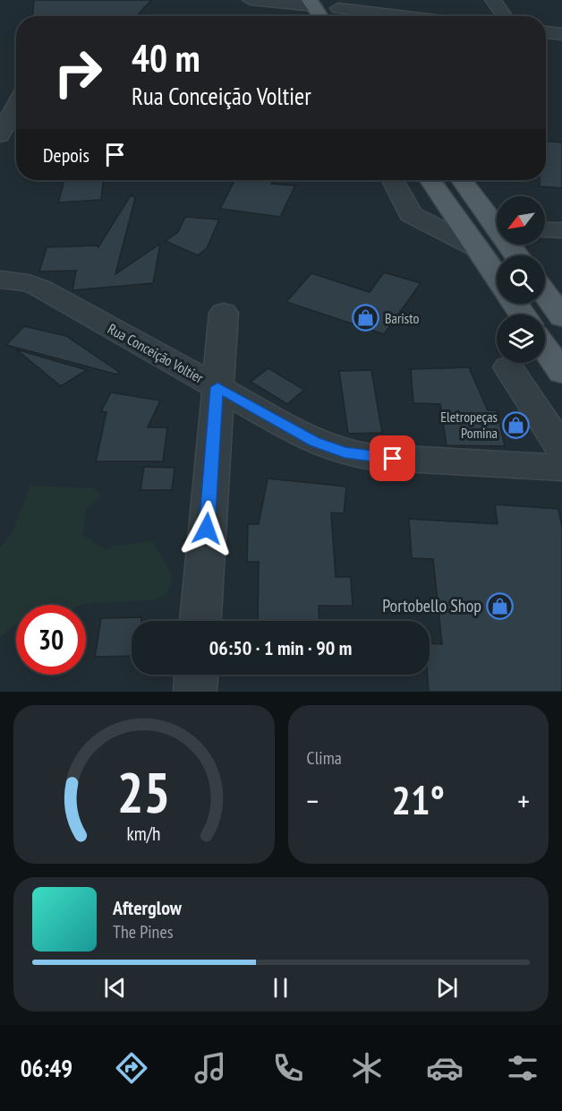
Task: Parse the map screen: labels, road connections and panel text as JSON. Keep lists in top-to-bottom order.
{
  "streets": {
    "street": ["Rua Conceição Voltier"]
  },
  "places": {
    "shop": ["Baristo", "Eletropeças Pomina", "Portobello Shop"]
  },
  "north": "bottom left",
  "page": {
    "turn": ["40 m", "Rua Conceição Voltier"],
    "then": "Depois",
    "limit": "30",
    "trip": "06:50 · 1 min · 90 m",
    "tile": "Clima",
    "heat": ["−", "21°", "+"],
    "song": ["Afterglow", "The Pines"],
    "tabs": "06:49",
    "gauge": ["25", "km/h"]
  }
}
